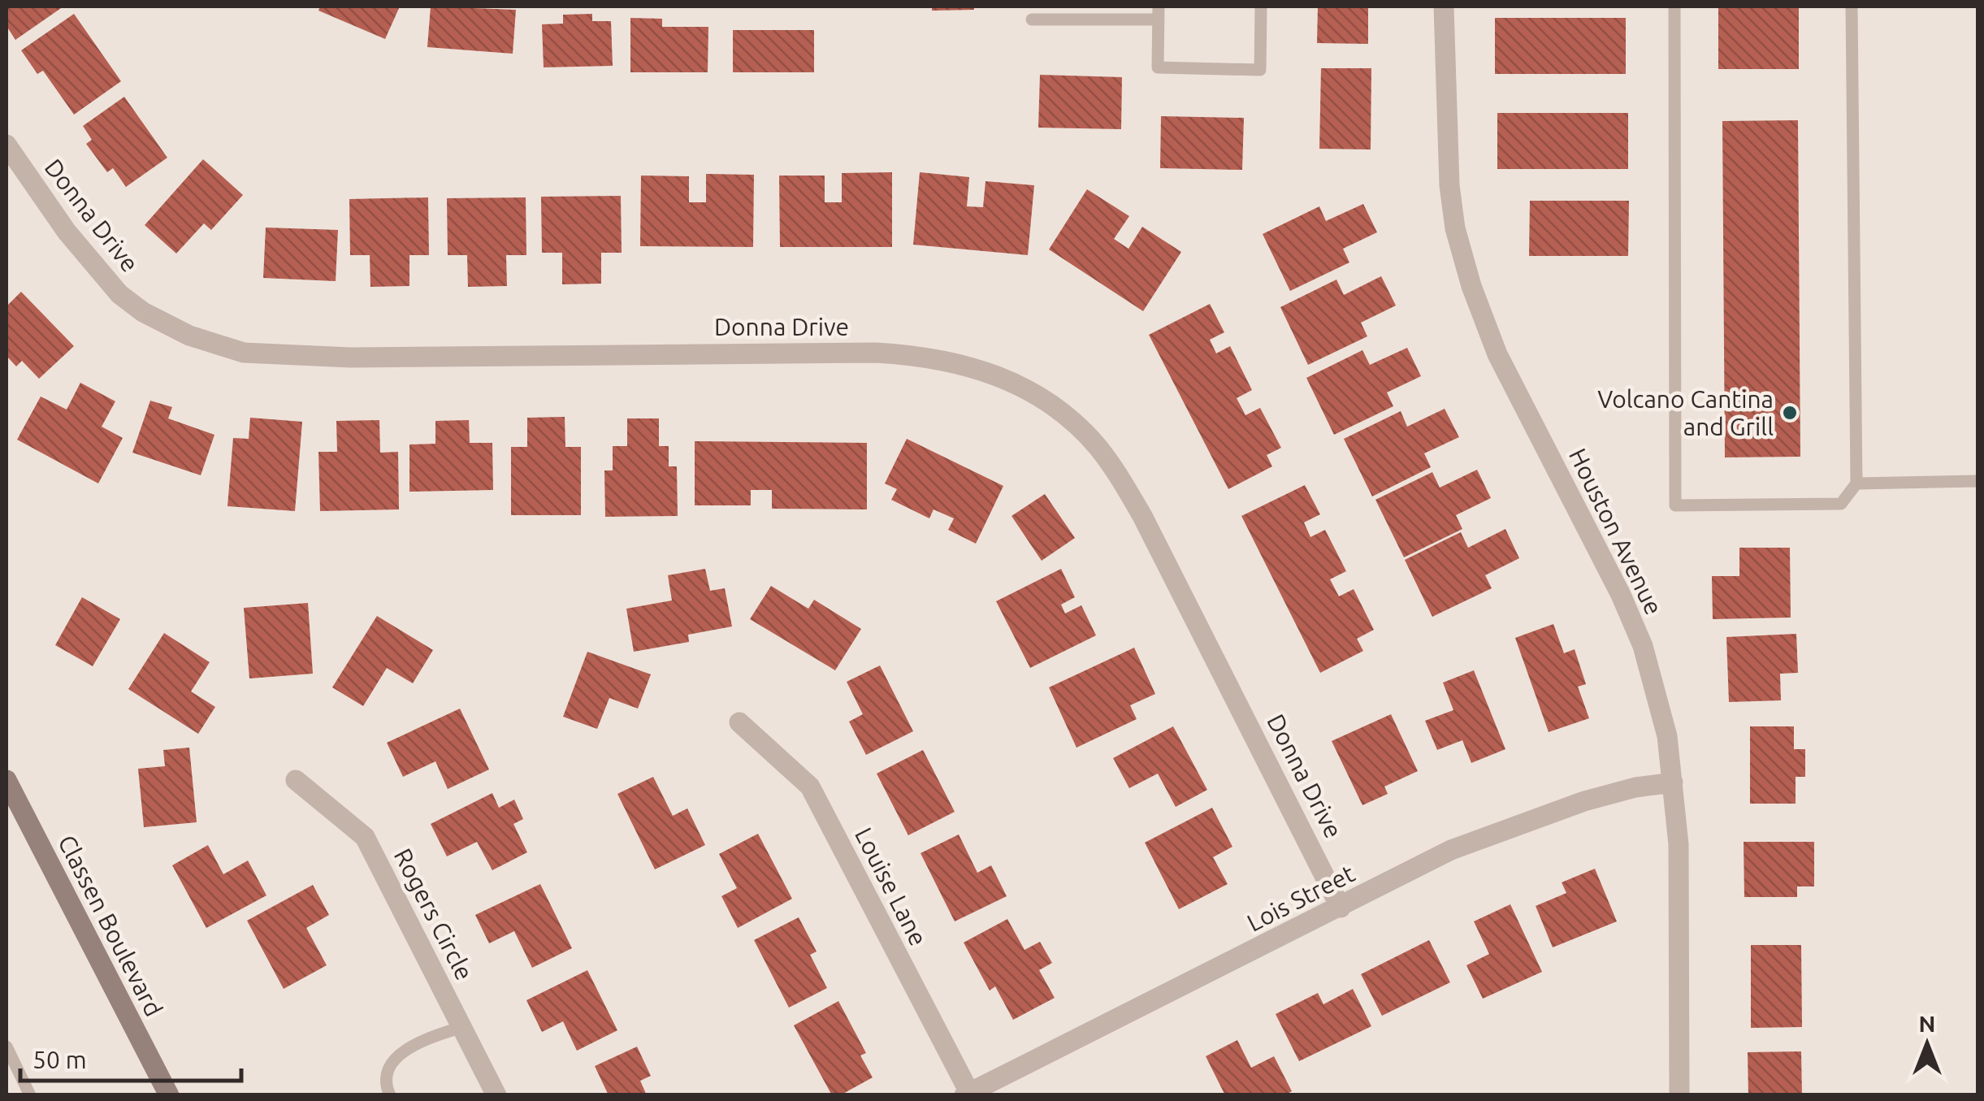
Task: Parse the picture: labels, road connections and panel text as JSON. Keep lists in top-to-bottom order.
{
  "streets": {
    "street": [
      "Donna Drive",
      "Houston Avenue",
      "Louise Lane",
      "Lois Street",
      "Rogers Circle",
      "Classen Boulevard"
    ]
  },
  "crossings": [
    ["Donna Drive", "Lois Street"],
    ["Houston Avenue", "Lois Street"],
    ["Louise Lane", "Lois Street"]
  ],
  "places": ["Volcano Cantina and Grill"],
  "scale_bar": "50 m",
  "north": "top"
}
